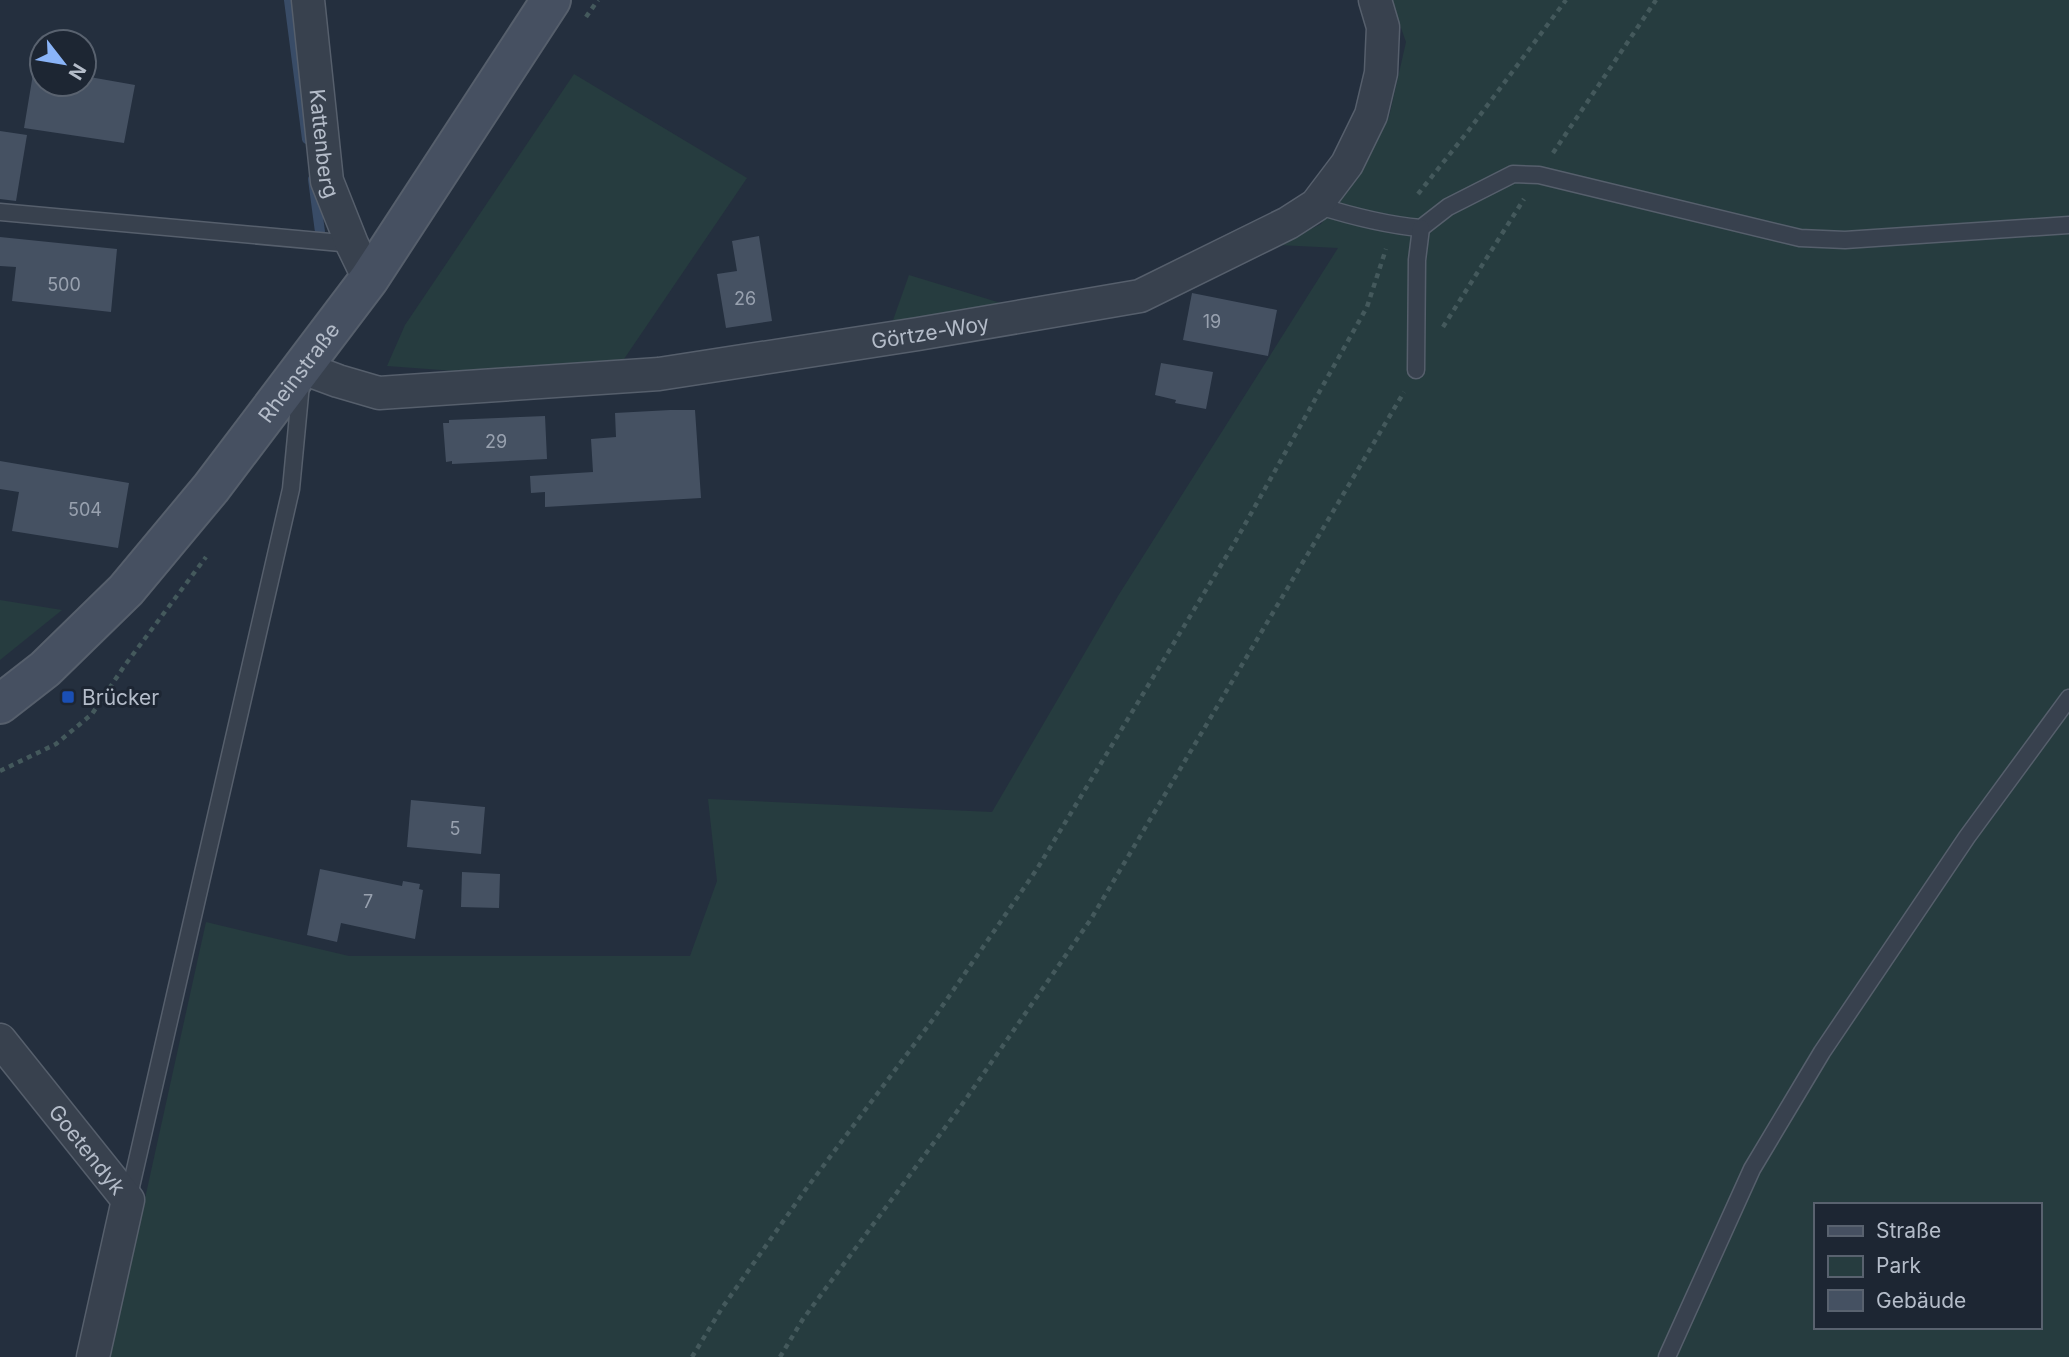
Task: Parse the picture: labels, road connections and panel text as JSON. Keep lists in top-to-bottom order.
{
  "streets": {
    "main road": ["Rheinstraße"],
    "street": ["Kattenberg", "Görtze-Woy", "Goetendyk"]
  },
  "crossings": [
    ["Kattenberg", "Rheinstraße"],
    ["Görtze-Woy", "Rheinstraße"]
  ],
  "places": {
    "transit": ["Brücker"]
  },
  "house_numbers": [
    "500",
    "26",
    "19",
    "29",
    "504",
    "5",
    "7"
  ],
  "legend": ["Straße", "Park", "Gebäude"],
  "north": "bottom right"
}
